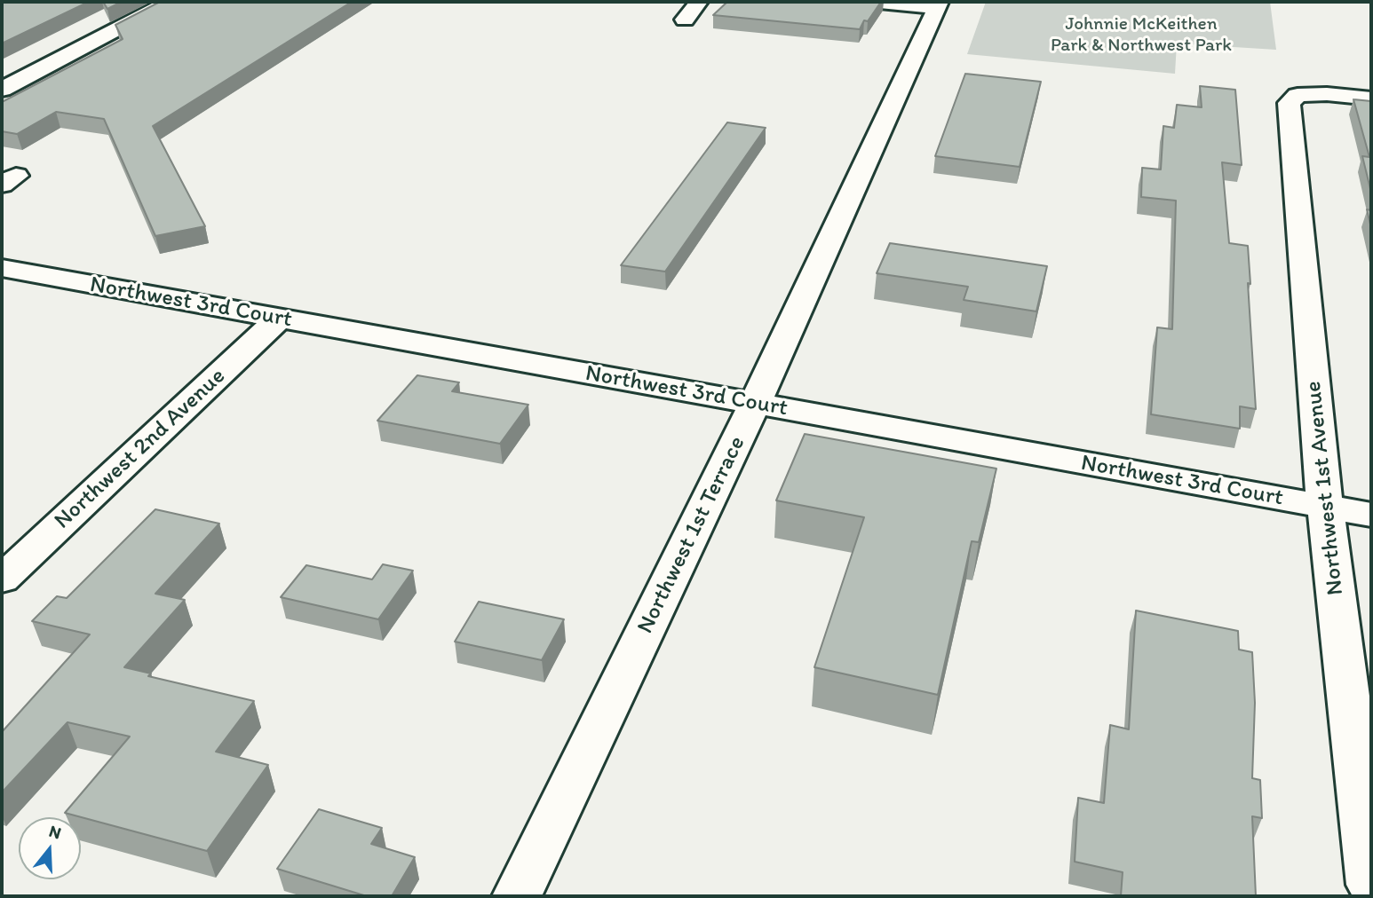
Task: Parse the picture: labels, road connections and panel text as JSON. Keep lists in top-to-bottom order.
{
  "streets": {
    "street": [
      "Northwest 3rd Court",
      "Northwest 2nd Avenue",
      "Northwest 1st Avenue",
      "Northwest 1st Terrace"
    ]
  },
  "crossings": [
    ["Northwest 3rd Court", "Northwest 2nd Avenue"],
    ["Northwest 3rd Court", "Northwest 1st Avenue"],
    ["Northwest 3rd Court", "Northwest 1st Terrace"]
  ],
  "parks": ["Johnnie McKeithen Park & Northwest Park"],
  "north": "top"
}
